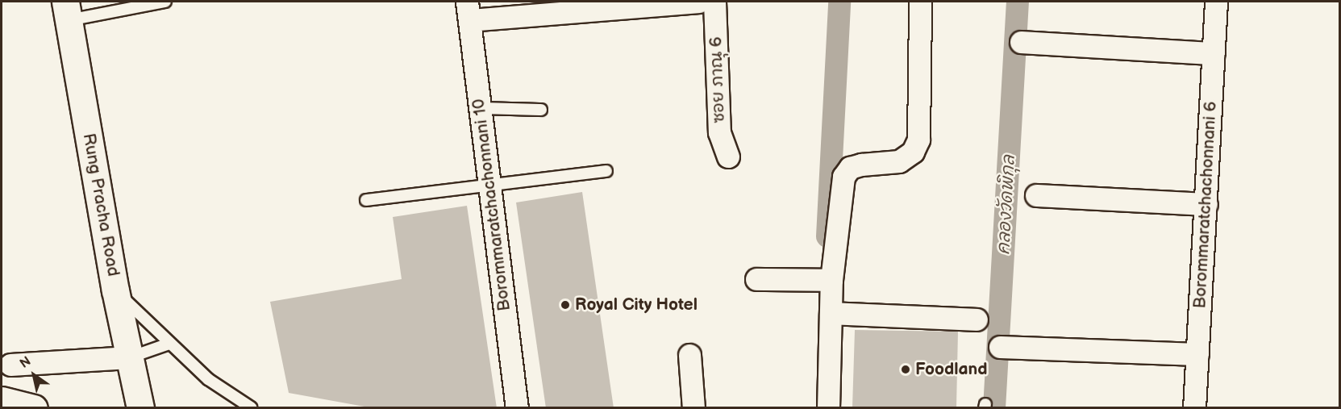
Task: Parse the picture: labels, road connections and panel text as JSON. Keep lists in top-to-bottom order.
{
  "streets": {
    "street": [
      "ซอย ภาณุ 6",
      "Rung Pracha Road",
      "Borommaratchachonnani 10",
      "Borommaratchachonnani 6"
    ]
  },
  "water": ["คลองวัดพิกุล"],
  "places": ["Royal City Hotel", "Foodland"],
  "north": "top left"
}
